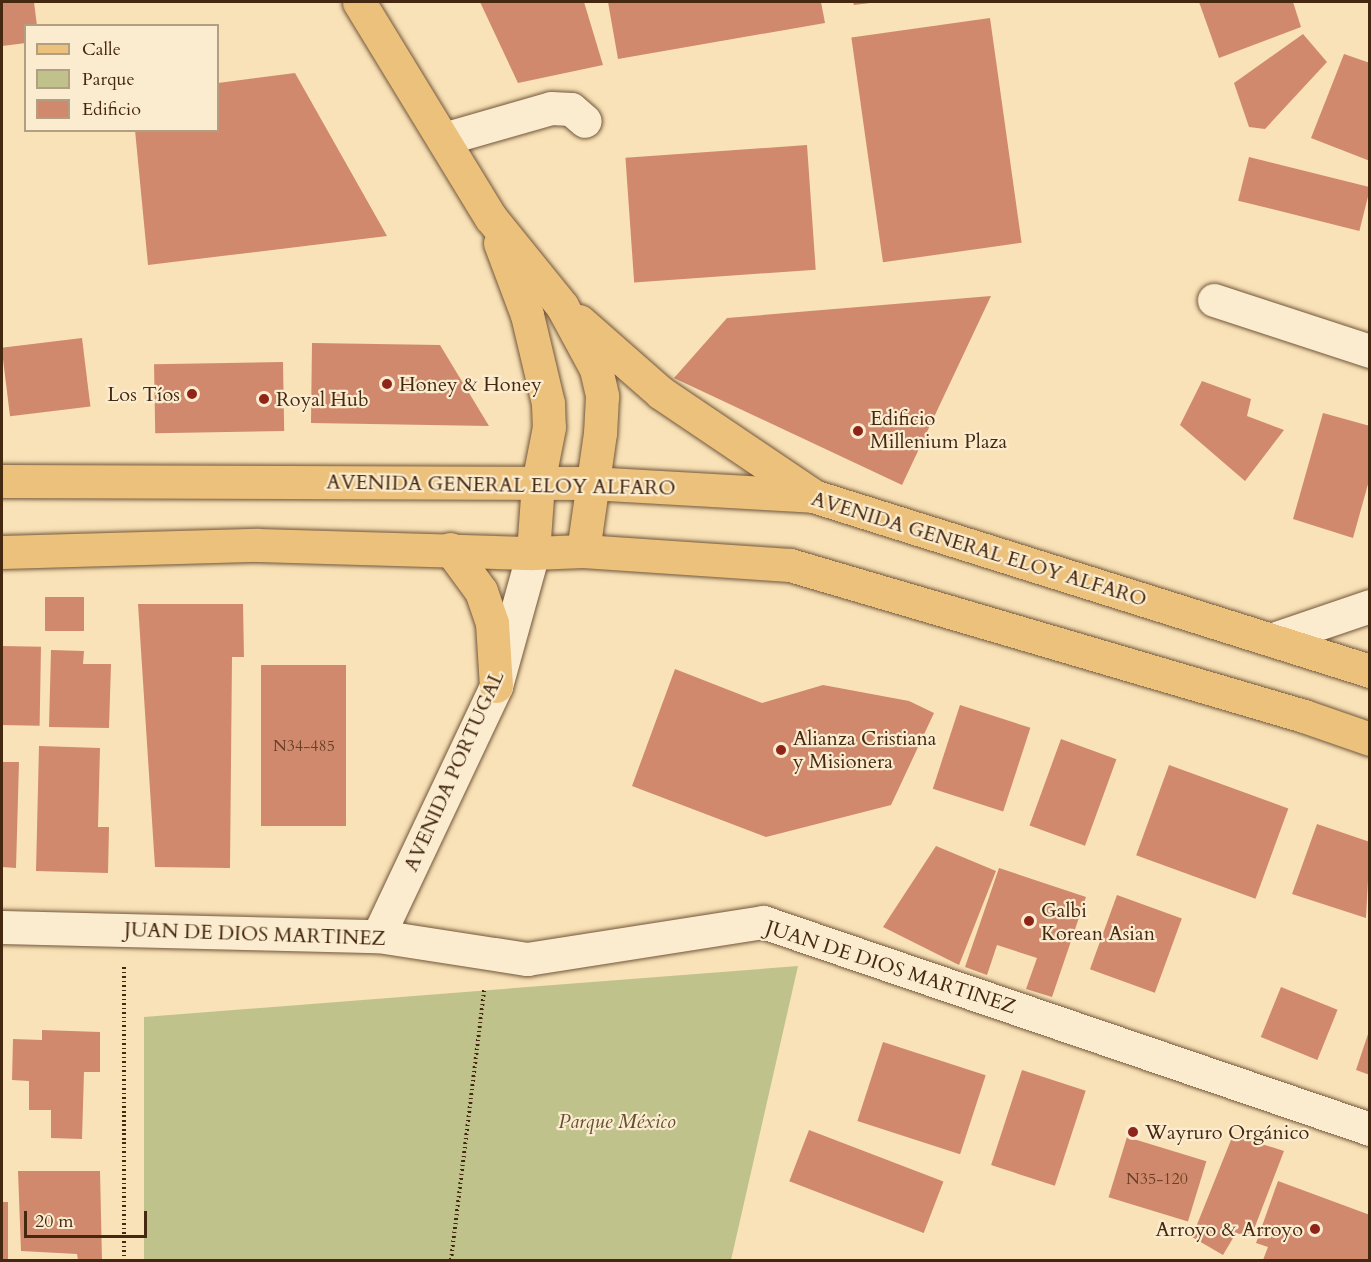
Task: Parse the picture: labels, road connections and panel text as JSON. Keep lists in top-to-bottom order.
{
  "streets": {
    "main road": ["AVENIDA GENERAL ELOY ALFARO", "AVENIDA PORTUGAL"],
    "street": ["JUAN DE DIOS MARTINEZ"]
  },
  "crossings": [
    ["AVENIDA GENERAL ELOY ALFARO", "AVENIDA PORTUGAL"],
    ["AVENIDA PORTUGAL", "JUAN DE DIOS MARTINEZ"]
  ],
  "parks": ["Parque México"],
  "places": [
    "Honey & Honey",
    "Los Tíos",
    "Royal Hub",
    "Edificio Millenium Plaza",
    "Alianza Cristiana y Misionera",
    "Galbi Korean Asian",
    "Wayruro Orgánico",
    "Arroyo & Arroyo"
  ],
  "house_numbers": ["N34-485", "N35-120"],
  "legend": ["Calle", "Parque", "Edificio"],
  "scale_bar": "20 m"
}
